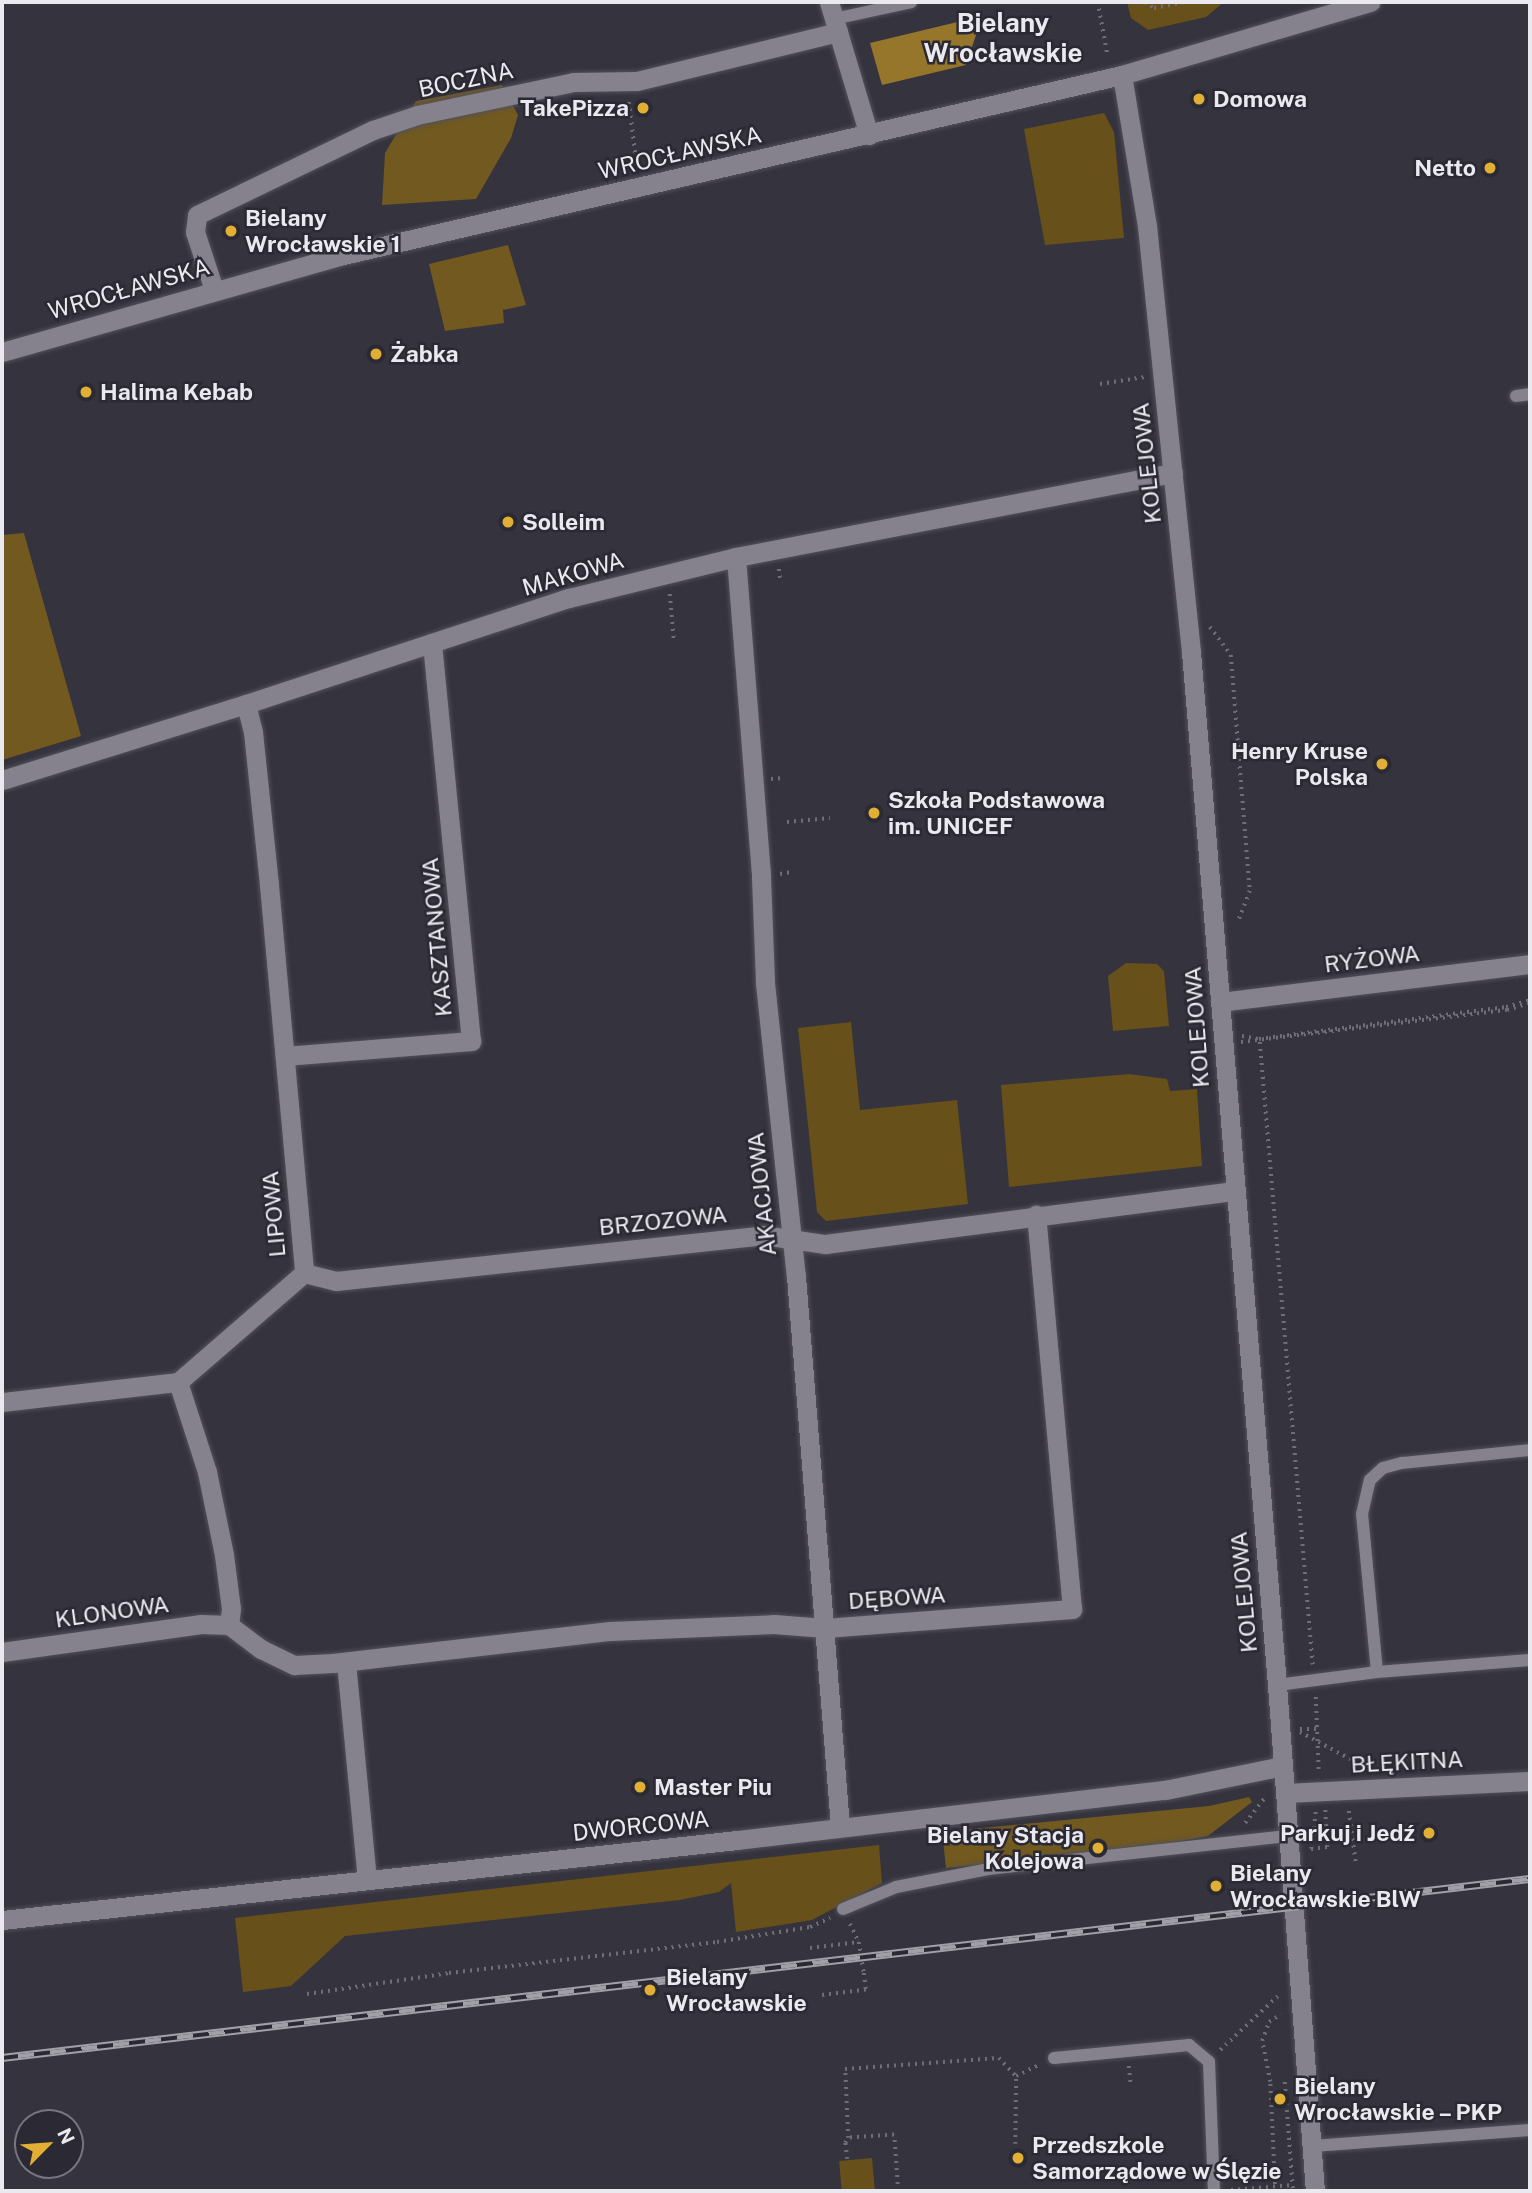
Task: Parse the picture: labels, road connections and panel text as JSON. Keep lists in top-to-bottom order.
{
  "streets": {
    "street": [
      "BOCZNA",
      "WROCŁAWSKA",
      "KOLEJOWA",
      "MAKOWA",
      "KASZTANOWA",
      "RYŻOWA",
      "AKACJOWA",
      "LIPOWA",
      "BRZOZOWA",
      "DĘBOWA",
      "KLONOWA",
      "BŁĘKITNA",
      "DWORCOWA"
    ]
  },
  "crossings": [
    ["BOCZNA", "WROCŁAWSKA"],
    ["WROCŁAWSKA", "KOLEJOWA"],
    ["KOLEJOWA", "MAKOWA"],
    ["KOLEJOWA", "RYŻOWA"],
    ["KOLEJOWA", "BRZOZOWA"],
    ["KOLEJOWA", "BŁĘKITNA"],
    ["KOLEJOWA", "DWORCOWA"],
    ["MAKOWA", "KASZTANOWA"],
    ["MAKOWA", "AKACJOWA"],
    ["MAKOWA", "LIPOWA"],
    ["KASZTANOWA", "LIPOWA"],
    ["AKACJOWA", "BRZOZOWA"],
    ["AKACJOWA", "DĘBOWA"],
    ["AKACJOWA", "DWORCOWA"],
    ["LIPOWA", "BRZOZOWA"],
    ["BRZOZOWA", "DĘBOWA"]
  ],
  "districts": ["Bielany Wrocławskie"],
  "places": [
    "Domowa",
    "TakePizza",
    "Netto",
    "Bielany Wrocławskie 1",
    "Żabka",
    "Halima Kebab",
    "Solleim",
    "Henry Kruse Polska",
    "Szkoła Podstawowa im. UNICEF",
    "Master Piu",
    "Parkuj i Jedź",
    "Bielany Stacja Kolejowa",
    "Bielany Wrocławskie BlW",
    "Bielany Wrocławskie",
    "Bielany Wrocławskie – PKP",
    "Przedszkole Samorządowe w Ślęzie"
  ],
  "north": "top right"
}
